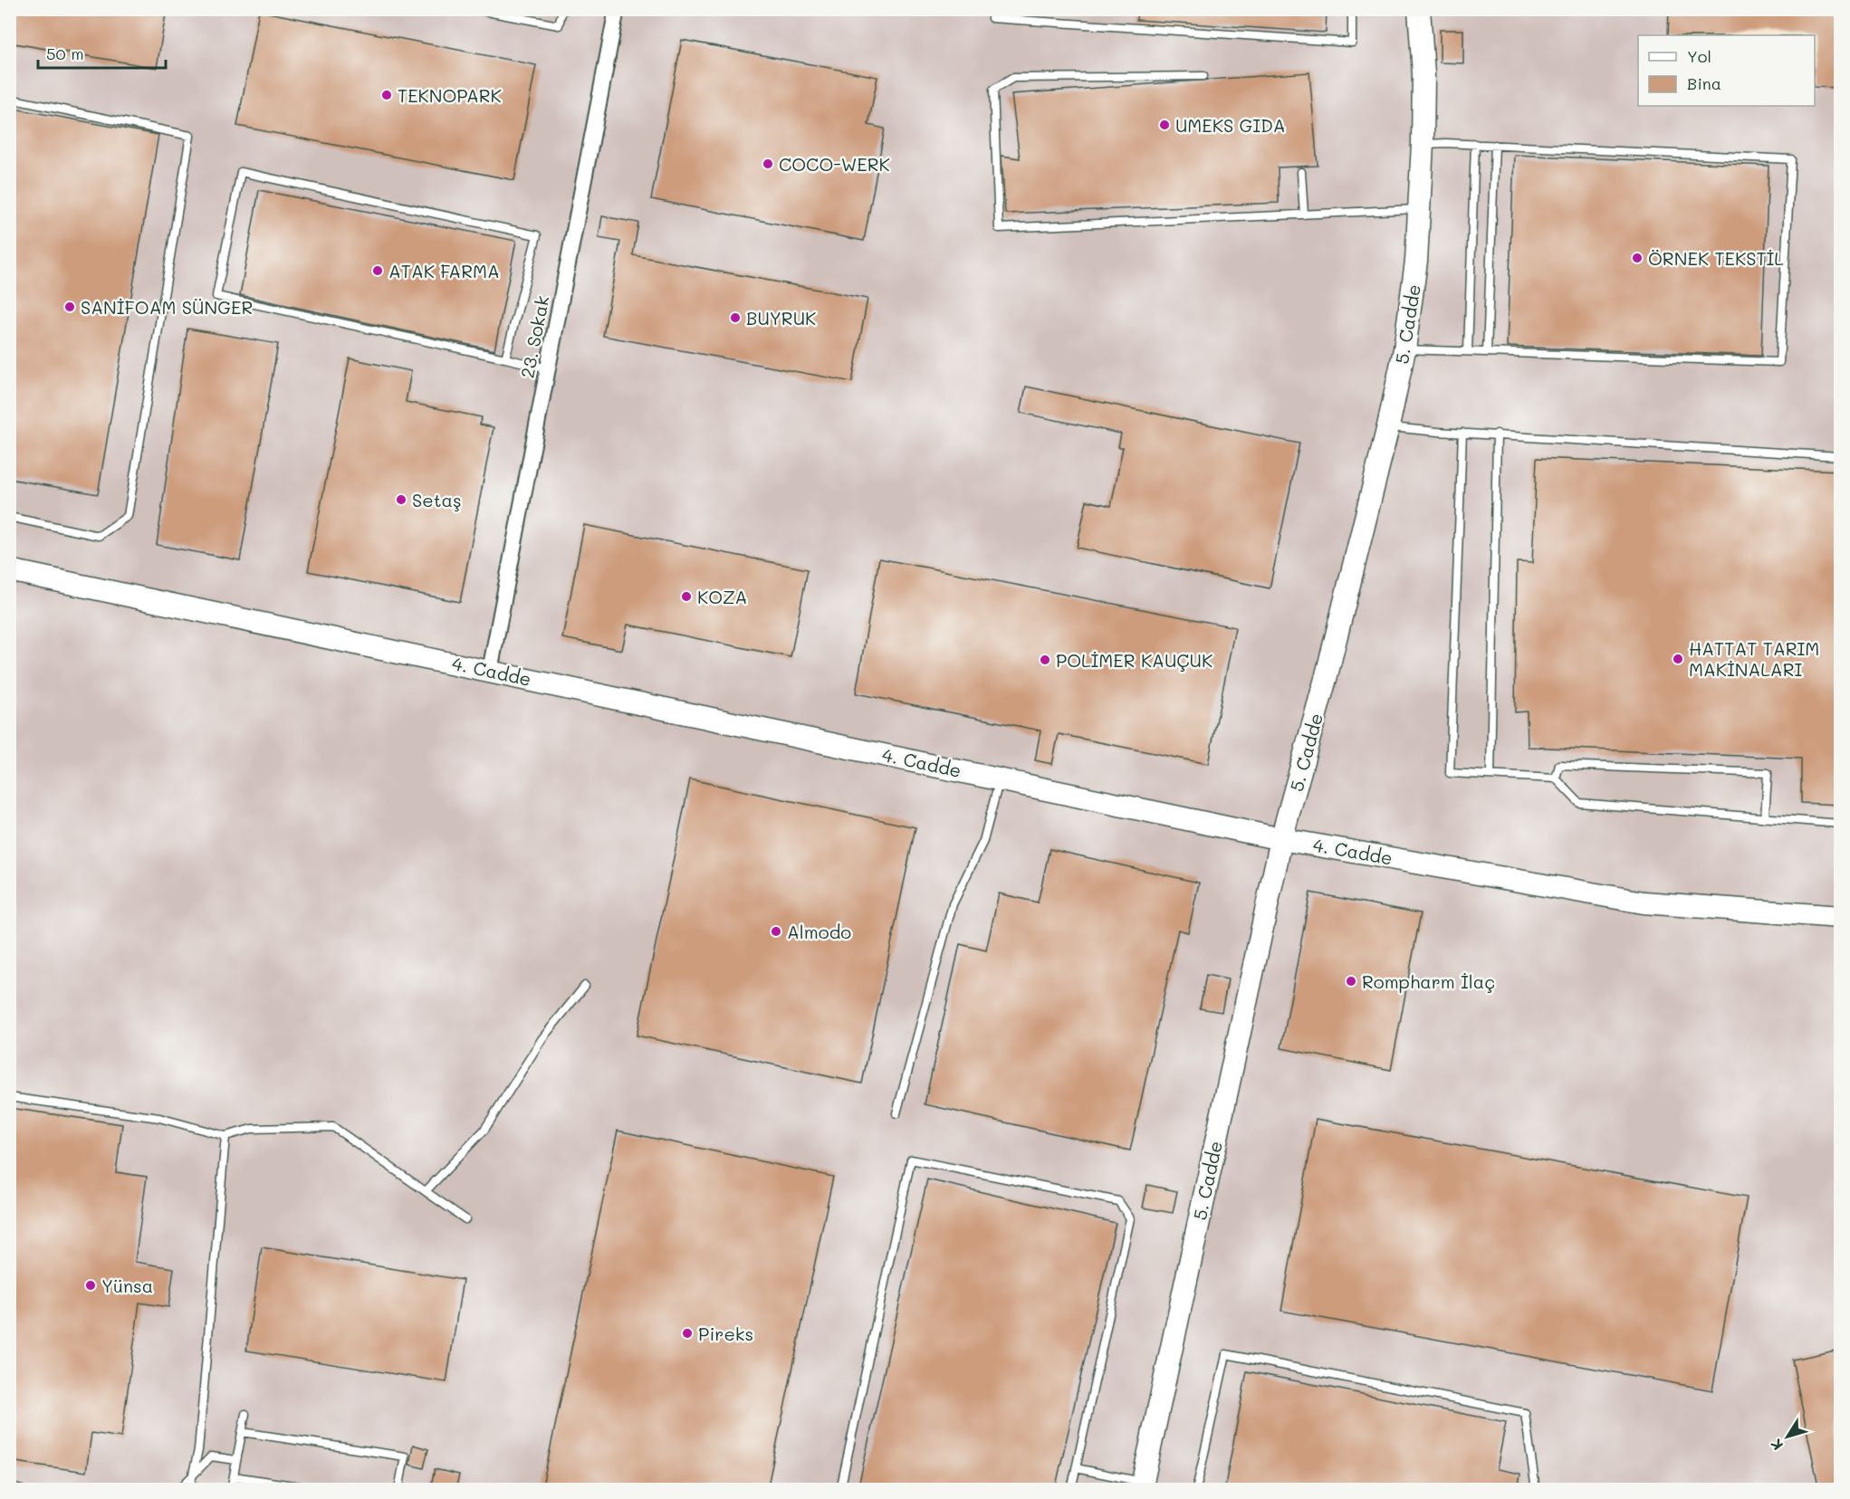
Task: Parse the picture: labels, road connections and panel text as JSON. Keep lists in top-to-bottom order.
{
  "streets": {
    "street": ["5. Cadde", "23. Sokak", "4. Cadde"]
  },
  "crossings": [
    ["5. Cadde", "4. Cadde"],
    ["23. Sokak", "4. Cadde"]
  ],
  "places": [
    "TEKNOPARK",
    "UMEKS GIDA",
    "COCO-WERK",
    "ÖRNEK TEKSTİL",
    "ATAK FARMA",
    "SANİFOAM SÜNGER",
    "BUYRUK",
    "Setaş",
    "KOZA",
    "HATTAT TARIM MAKİNALARI",
    "POLİMER KAUÇUK",
    "Almodo",
    "Rompharm İlaç",
    "Yünsa",
    "Pireks"
  ],
  "legend": ["Yol", "Bina"],
  "scale_bar": "50 m",
  "north": "bottom left"
}
